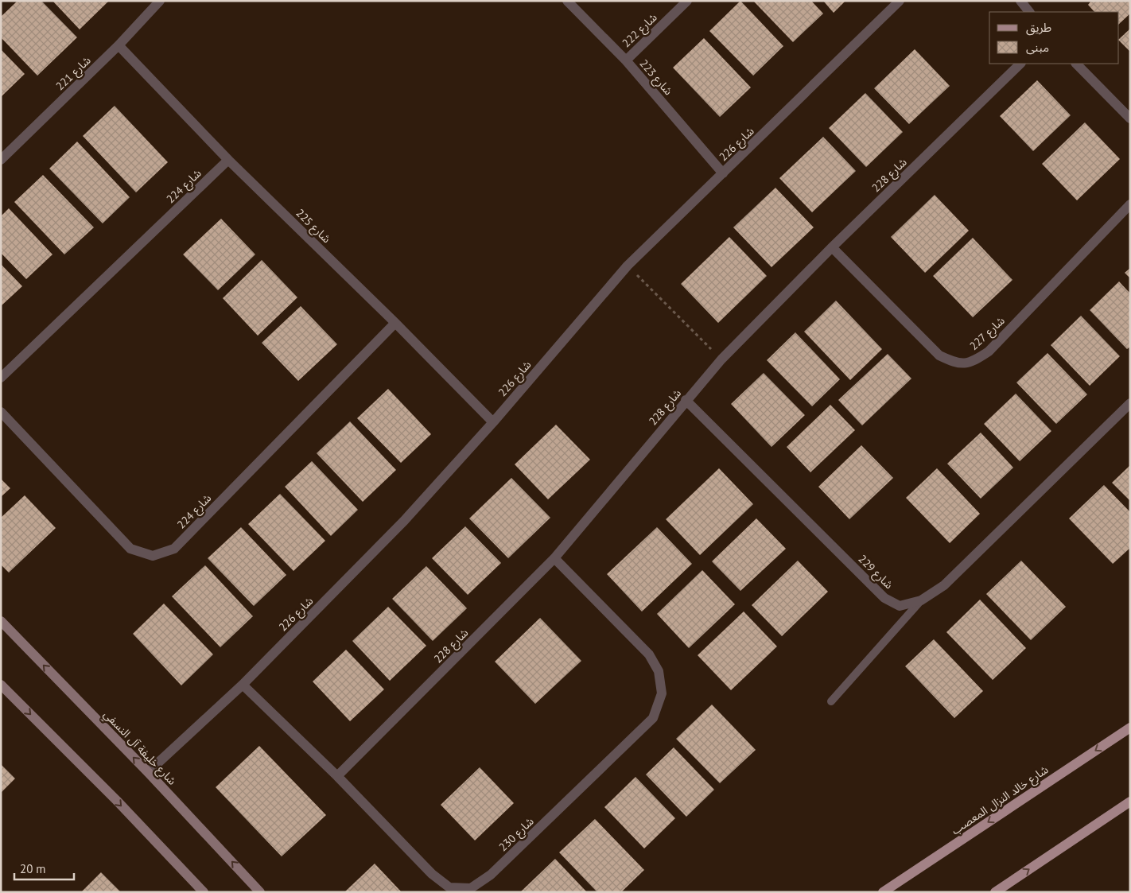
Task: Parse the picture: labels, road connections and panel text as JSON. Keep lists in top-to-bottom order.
{
  "streets": {
    "main road": ["شارع خالد النزال المعصب"],
    "street": [
      "شارع 222",
      "شارع 221",
      "شارع 223",
      "شارع 226",
      "شارع 228",
      "شارع 224",
      "شارع 225",
      "شارع 227",
      "شارع 229",
      "شارع خليفة آل النسفي",
      "شارع 230"
    ]
  },
  "crossings": [
    ["شارع 222", "شارع 223"],
    ["شارع 221", "شارع 225"],
    ["شارع 223", "شارع 226"],
    ["شارع 226", "شارع 225"],
    ["شارع 226", "شارع خليفة آل النسفي"],
    ["شارع 226", "شارع 230"],
    ["شارع 228", "شارع 227"],
    ["شارع 228", "شارع 229"],
    ["شارع 228", "شارع 230"],
    ["شارع 224", "شارع 225"]
  ],
  "legend": ["طريق", "مبنى"],
  "scale_bar": "20 m"
}
